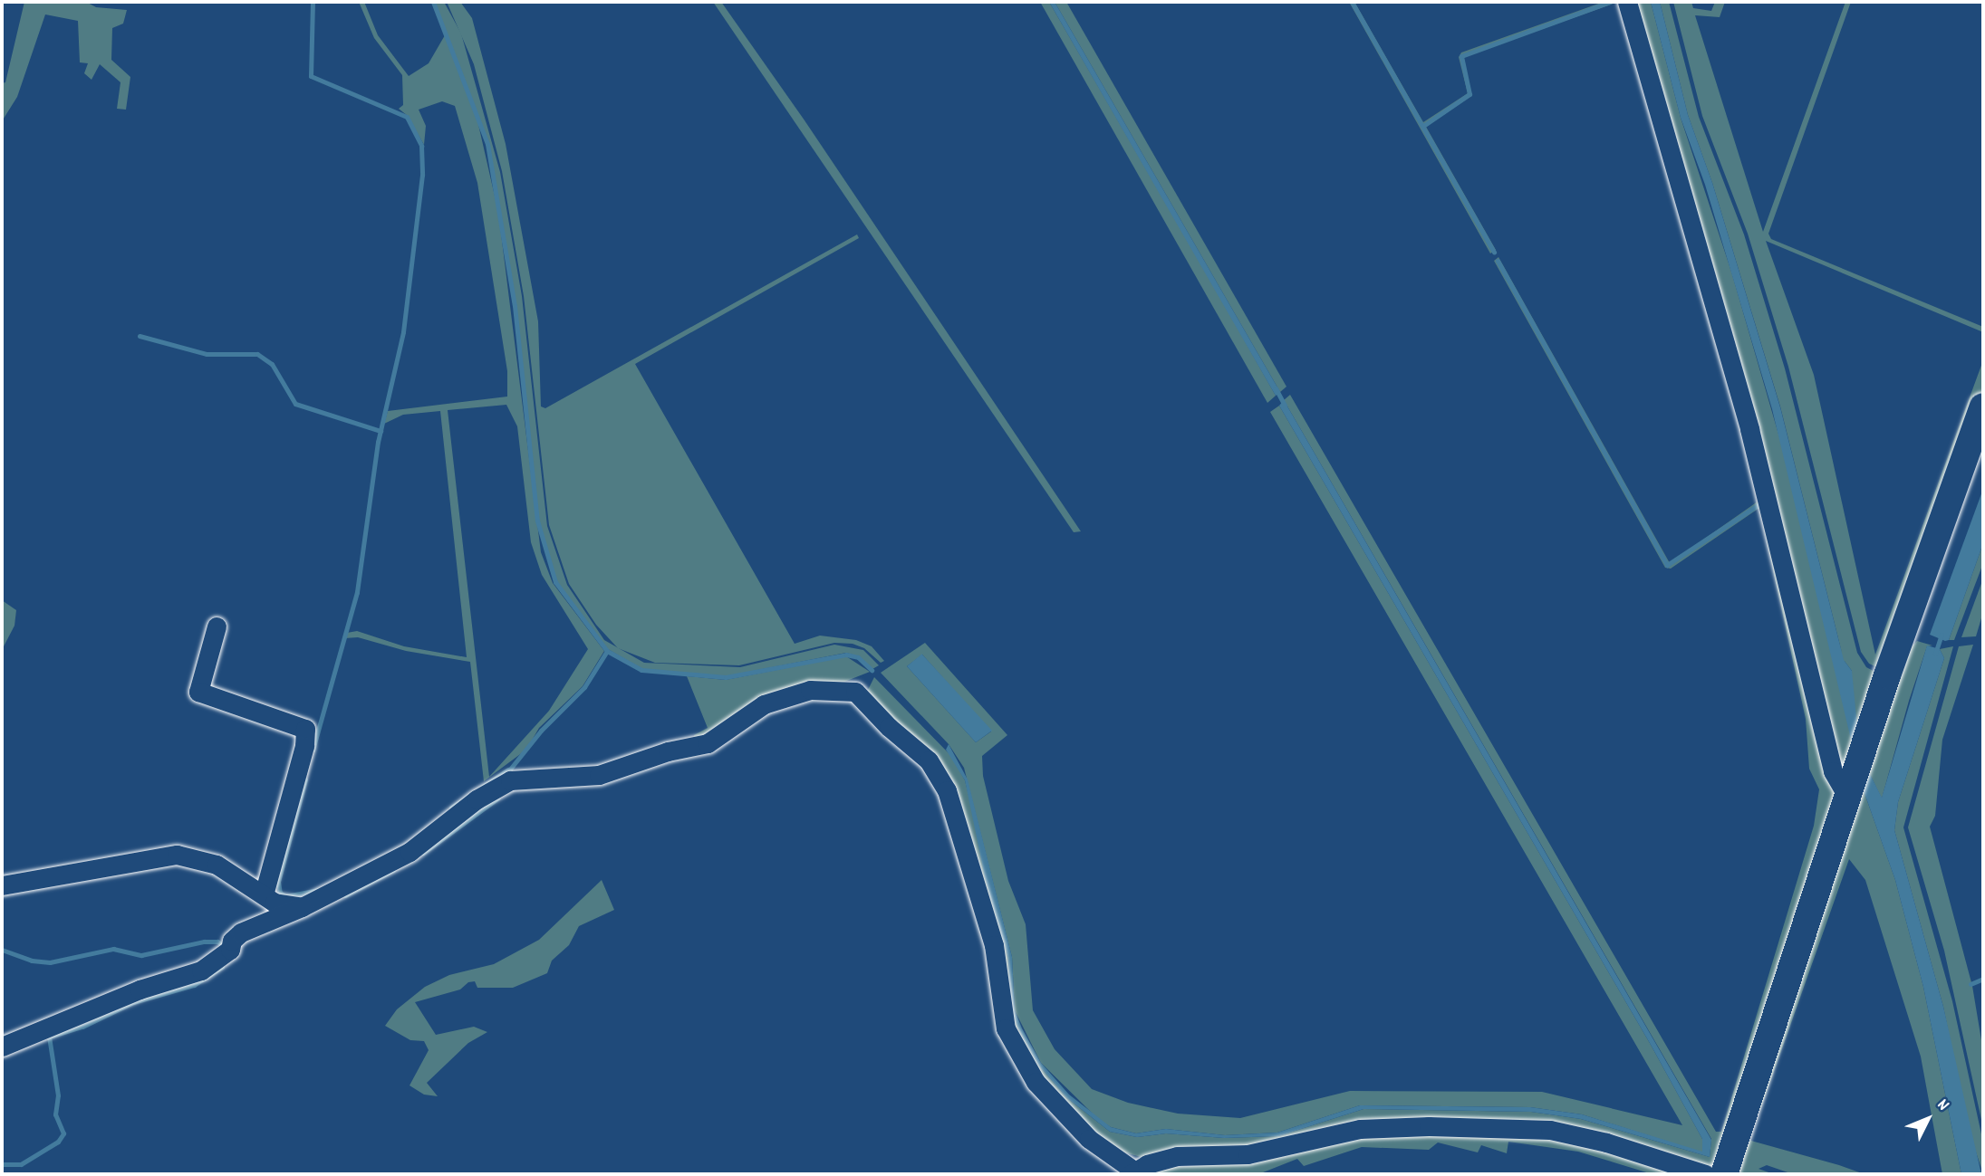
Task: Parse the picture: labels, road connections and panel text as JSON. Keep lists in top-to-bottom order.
{
  "north": "top right"
}
